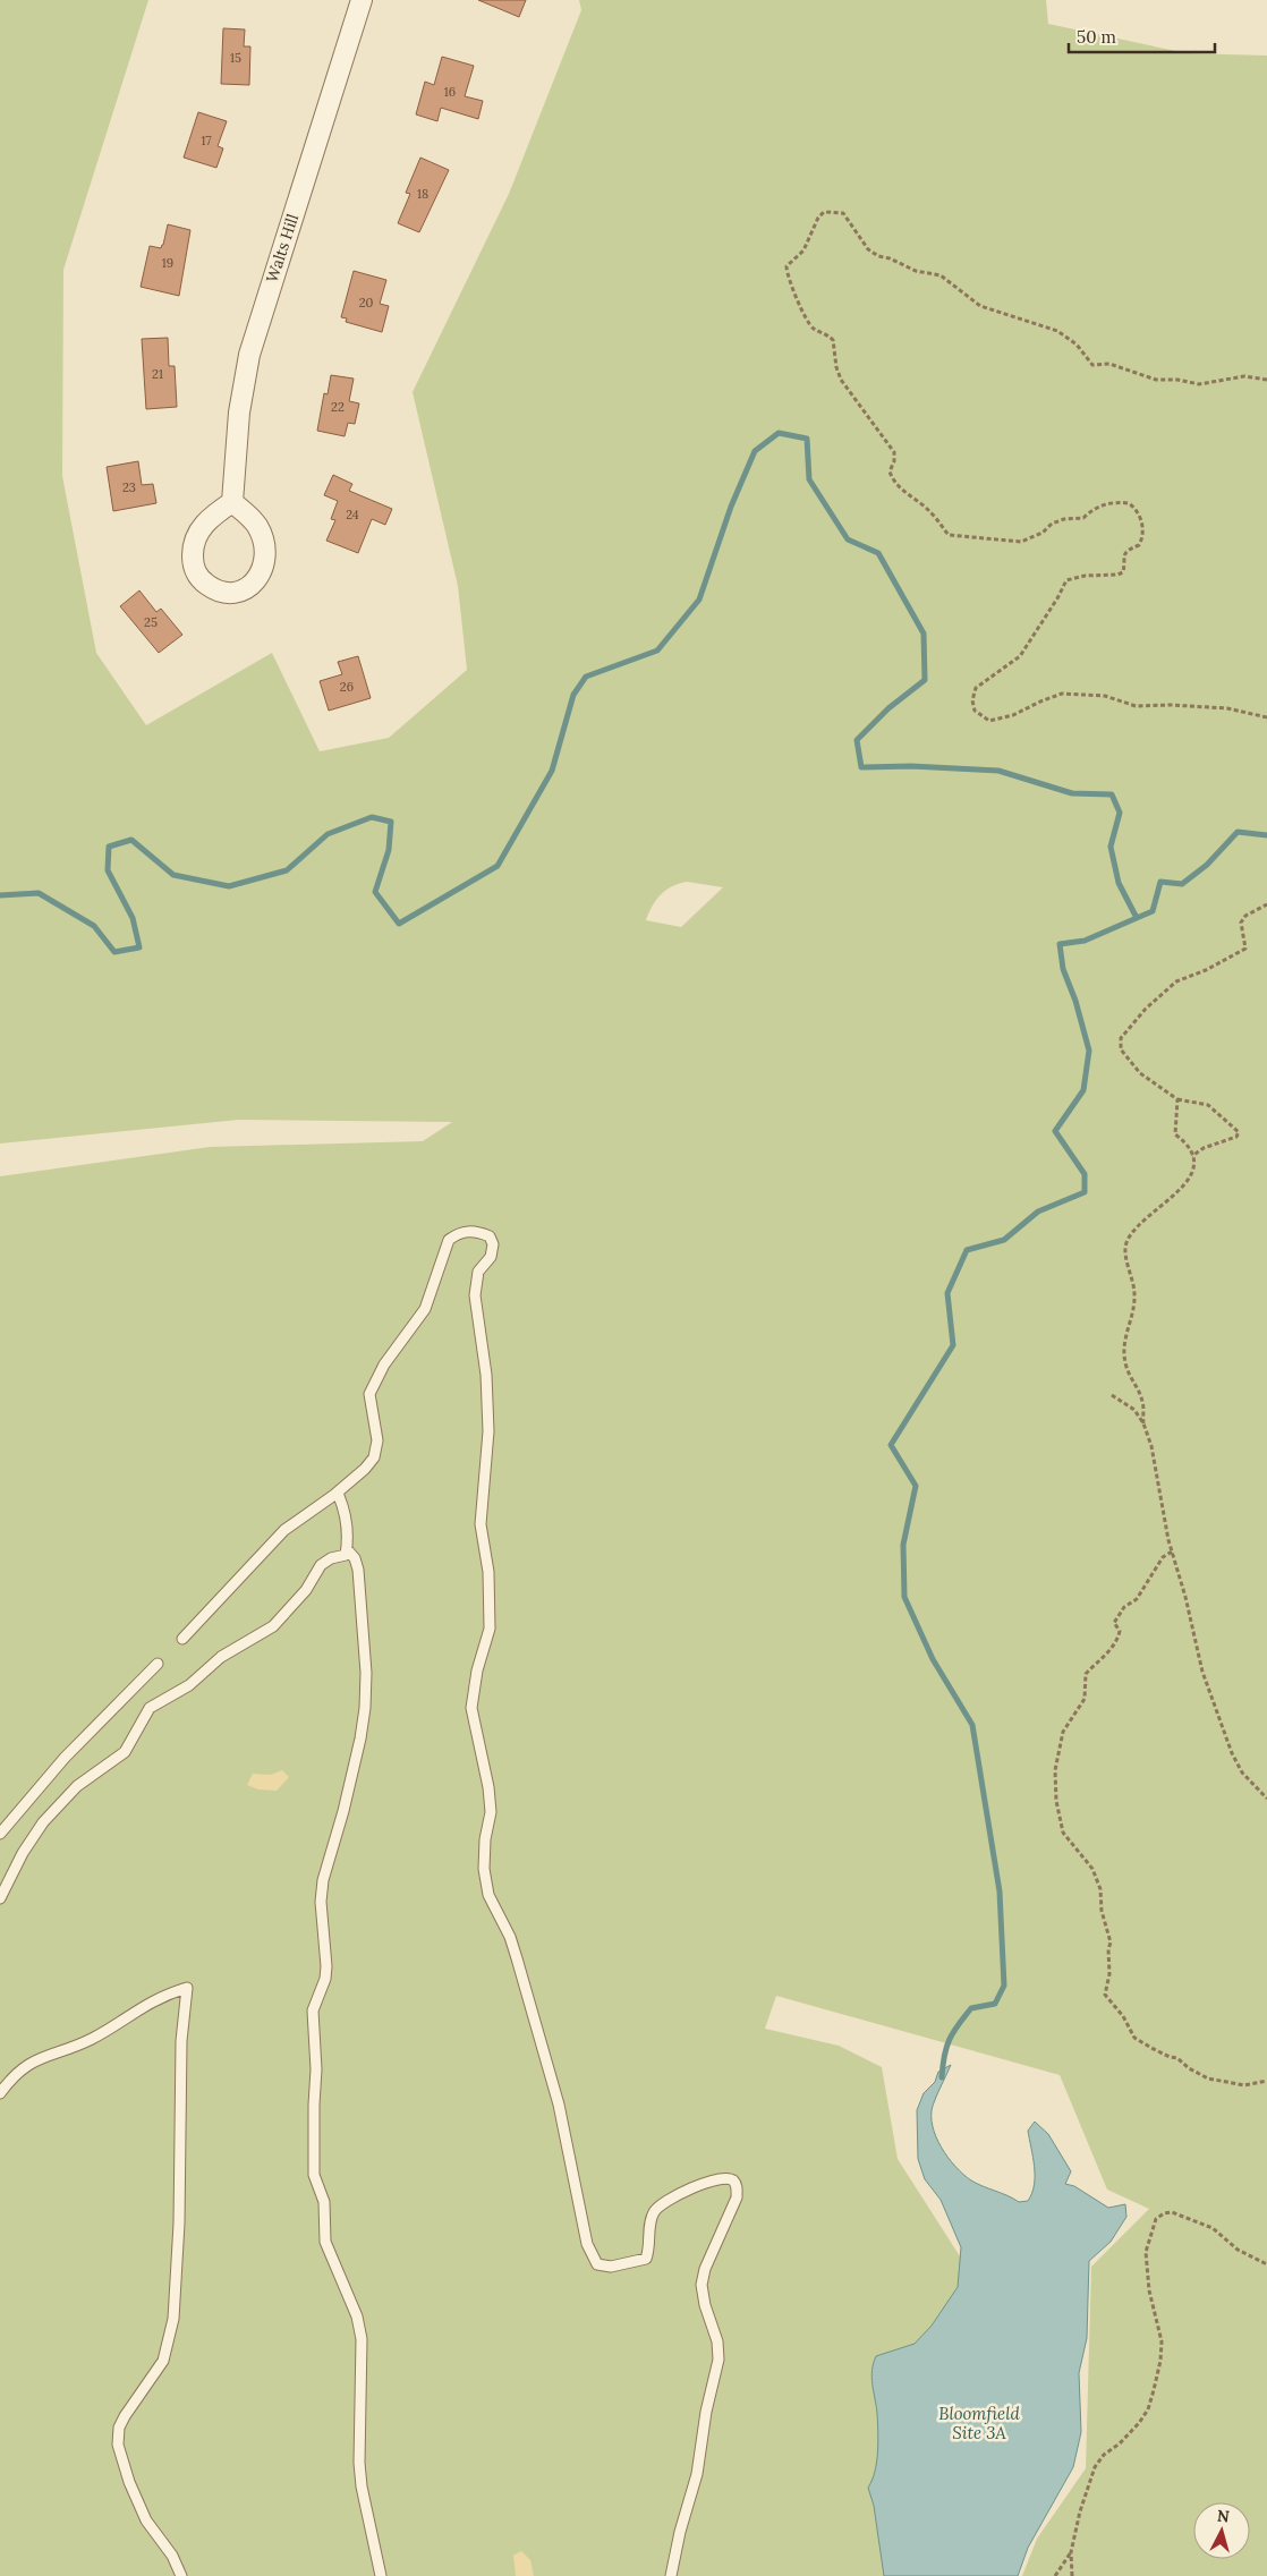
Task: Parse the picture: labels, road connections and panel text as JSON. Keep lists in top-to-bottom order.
{
  "streets": {
    "street": ["Walts Hill"]
  },
  "water": ["Bloomfield Site 3A"],
  "house_numbers": [
    "15",
    "16",
    "17",
    "18",
    "19",
    "20",
    "21",
    "22",
    "23",
    "24",
    "25",
    "26"
  ],
  "scale_bar": "50 m",
  "north": "top"
}
